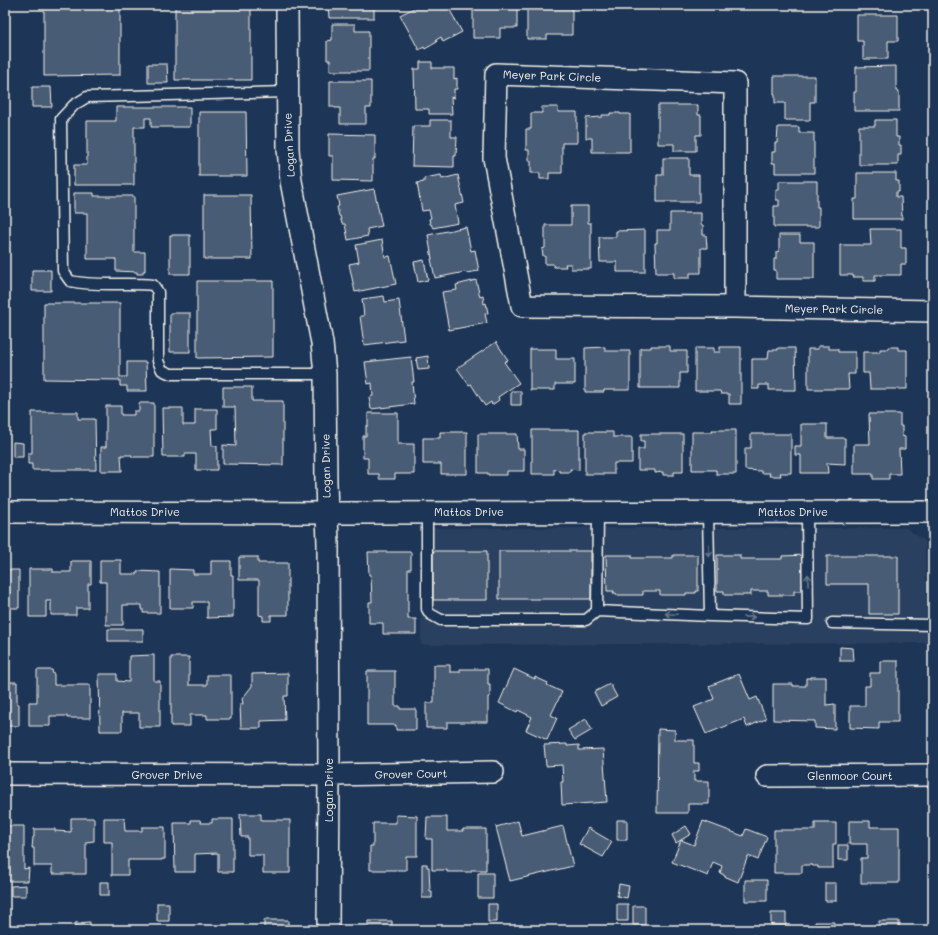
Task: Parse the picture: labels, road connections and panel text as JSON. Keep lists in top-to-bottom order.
{
  "streets": {
    "street": [
      "Meyer Park Circle",
      "Logan Drive",
      "Mattos Drive",
      "Grover Court",
      "Grover Drive",
      "Glenmoor Court"
    ]
  },
  "crossings": [
    ["Logan Drive", "Mattos Drive"],
    ["Logan Drive", "Grover Court"],
    ["Logan Drive", "Grover Drive"],
    ["Grover Court", "Grover Drive"]
  ]
}
